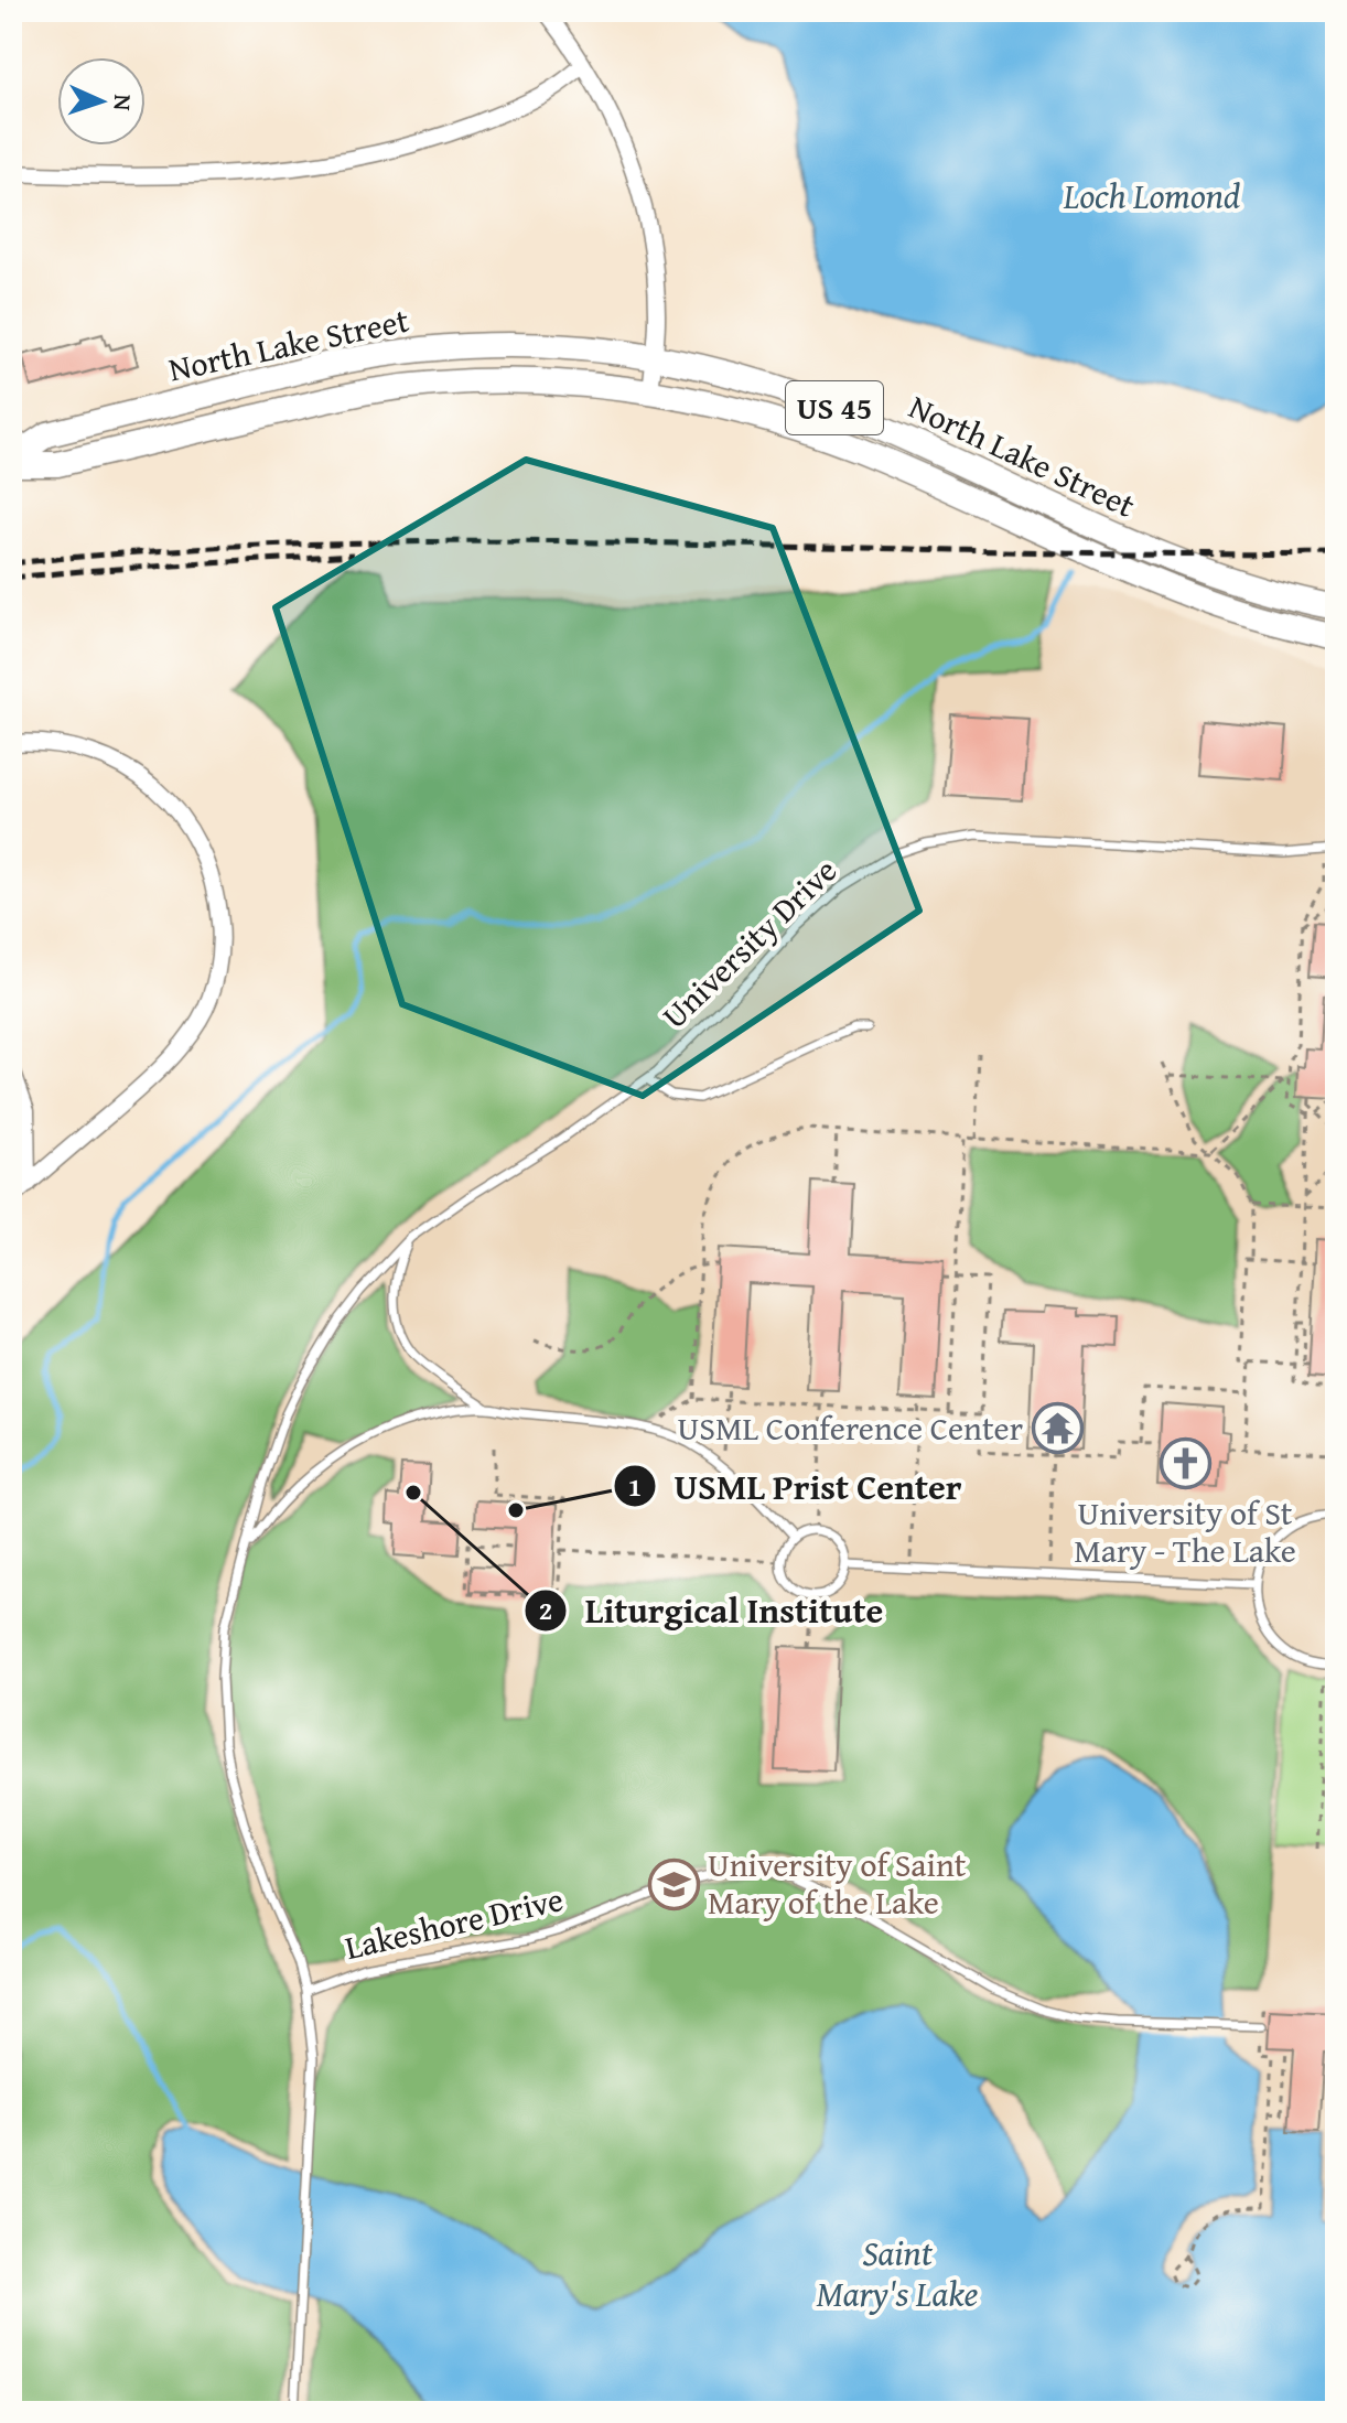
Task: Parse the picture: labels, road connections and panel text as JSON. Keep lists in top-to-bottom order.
{
  "streets": {
    "main road": ["North Lake Street", "US 45"],
    "lane": ["University Drive", "Lakeshore Drive"]
  },
  "crossings": [
    ["University Drive", "Lakeshore Drive"]
  ],
  "water": ["Loch Lomond", "Saint Mary's Lake"],
  "places": {
    "temple": ["USML Conference Center"],
    "church": ["University of St Mary - The Lake"],
    "other": ["Liturgical Institute", "USML Prist Center"],
    "school or university": ["University of Saint Mary of the Lake"]
  },
  "north": "right"
}
